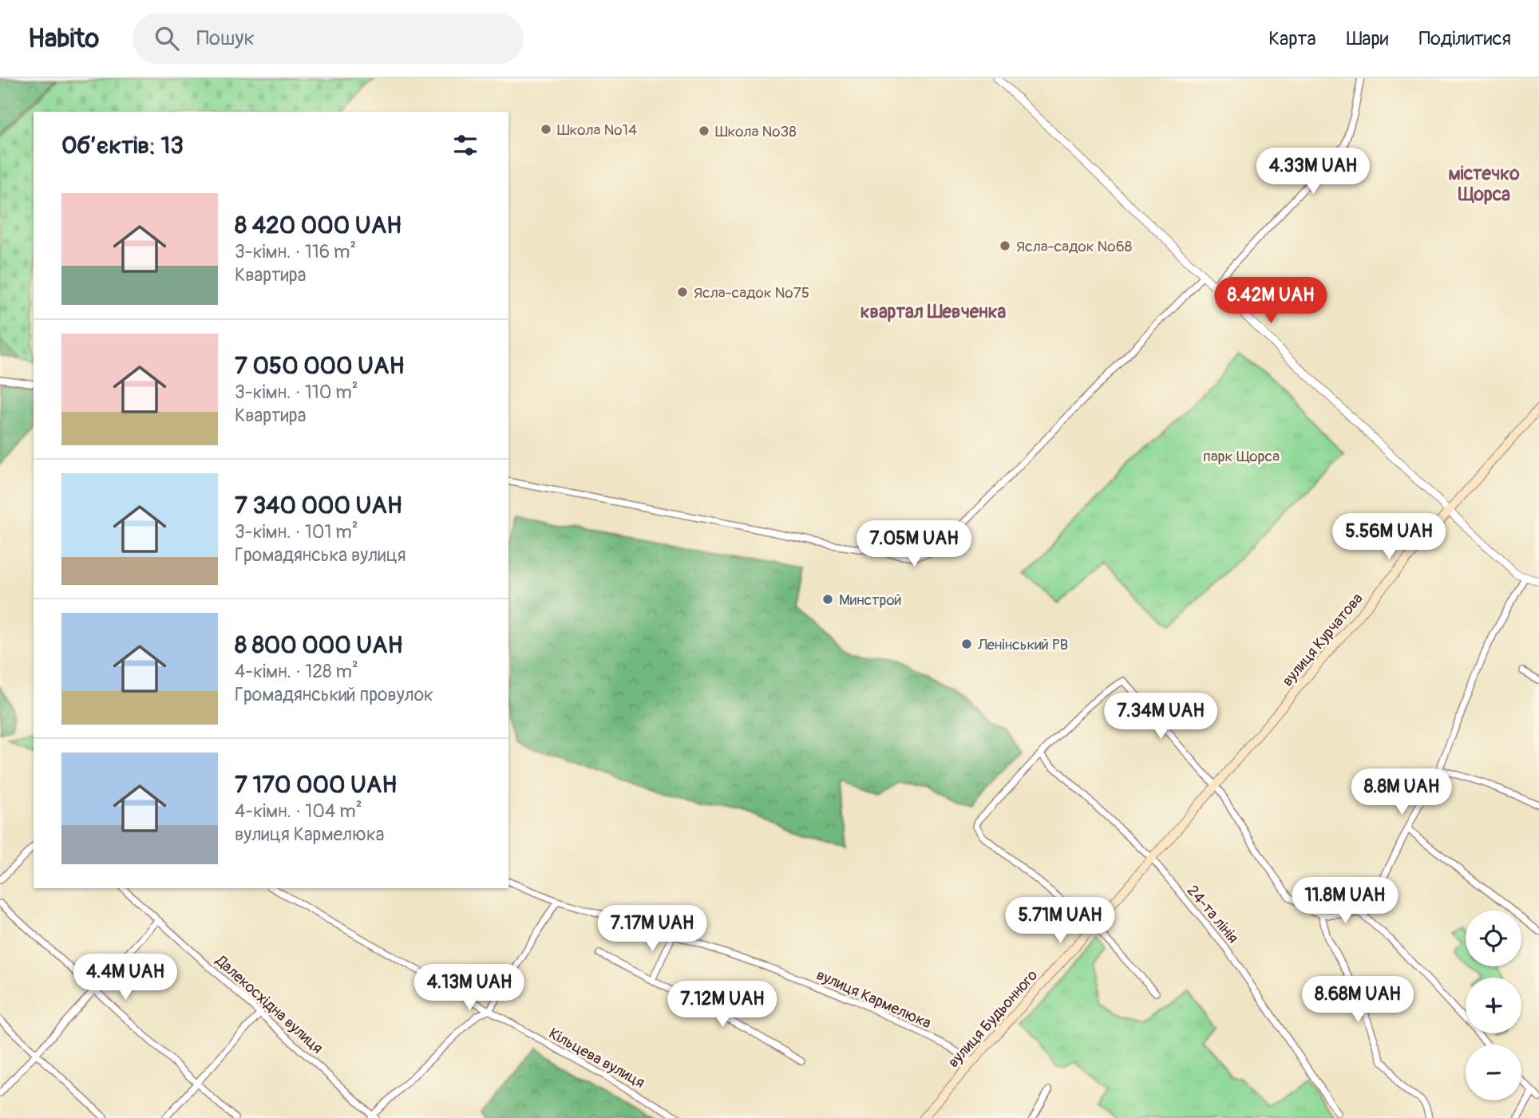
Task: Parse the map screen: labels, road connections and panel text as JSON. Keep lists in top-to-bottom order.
{
  "streets": {
    "main road": ["вулиця Курчатова", "вулиця Будьонного"],
    "street": [
      "24-та лінія",
      "вулиця Кармелюка",
      "Далекосхідна вулиця",
      "Кільцева вулиця"
    ]
  },
  "crossings": [
    ["вулиця Курчатова", "вулиця Будьонного"],
    ["24-та лінія", "вулиця Будьонного"],
    ["вулиця Кармелюка", "вулиця Будьонного"]
  ],
  "districts": ["містечко Щорса", "квартал Шевченка"],
  "parks": ["парк Щорса"],
  "places": [
    "Школа №14",
    "Школа №38",
    "Ясла-садок №68",
    "Ясла-садок №75",
    "Минстрой",
    "Ленінський РВ"
  ],
  "page": {
    "header": "Habito",
    "search": "Пошук",
    "nav": ["Карта", "Шари", "Поділитися"],
    "heading": "Об’єктів: 13",
    "price": [
      "4.33M UAH",
      "8.42M UAH",
      "5.56M UAH",
      "7.05M UAH",
      "7.34M UAH",
      "8.8M UAH",
      "11.8M UAH",
      "5.71M UAH",
      "7.17M UAH",
      "4.4M UAH",
      "4.13M UAH",
      "8.68M UAH",
      "7.12M UAH"
    ],
    "list": [
      {
        "name": "8 420 000 UAH",
        "note": "3-кімн. · 116 m² · Квартира"
      },
      {
        "name": "7 050 000 UAH",
        "note": "3-кімн. · 110 m² · Квартира"
      },
      {
        "name": "7 340 000 UAH",
        "note": "3-кімн. · 101 m² · Громадянська вулиця"
      },
      {
        "name": "8 800 000 UAH",
        "note": "4-кімн. · 128 m² · Громадянський провулок"
      },
      {
        "name": "7 170 000 UAH",
        "note": "4-кімн. · 104 m² · вулиця Кармелюка"
      }
    ],
    "map_buttons": ["+", "−"]
  }
}
